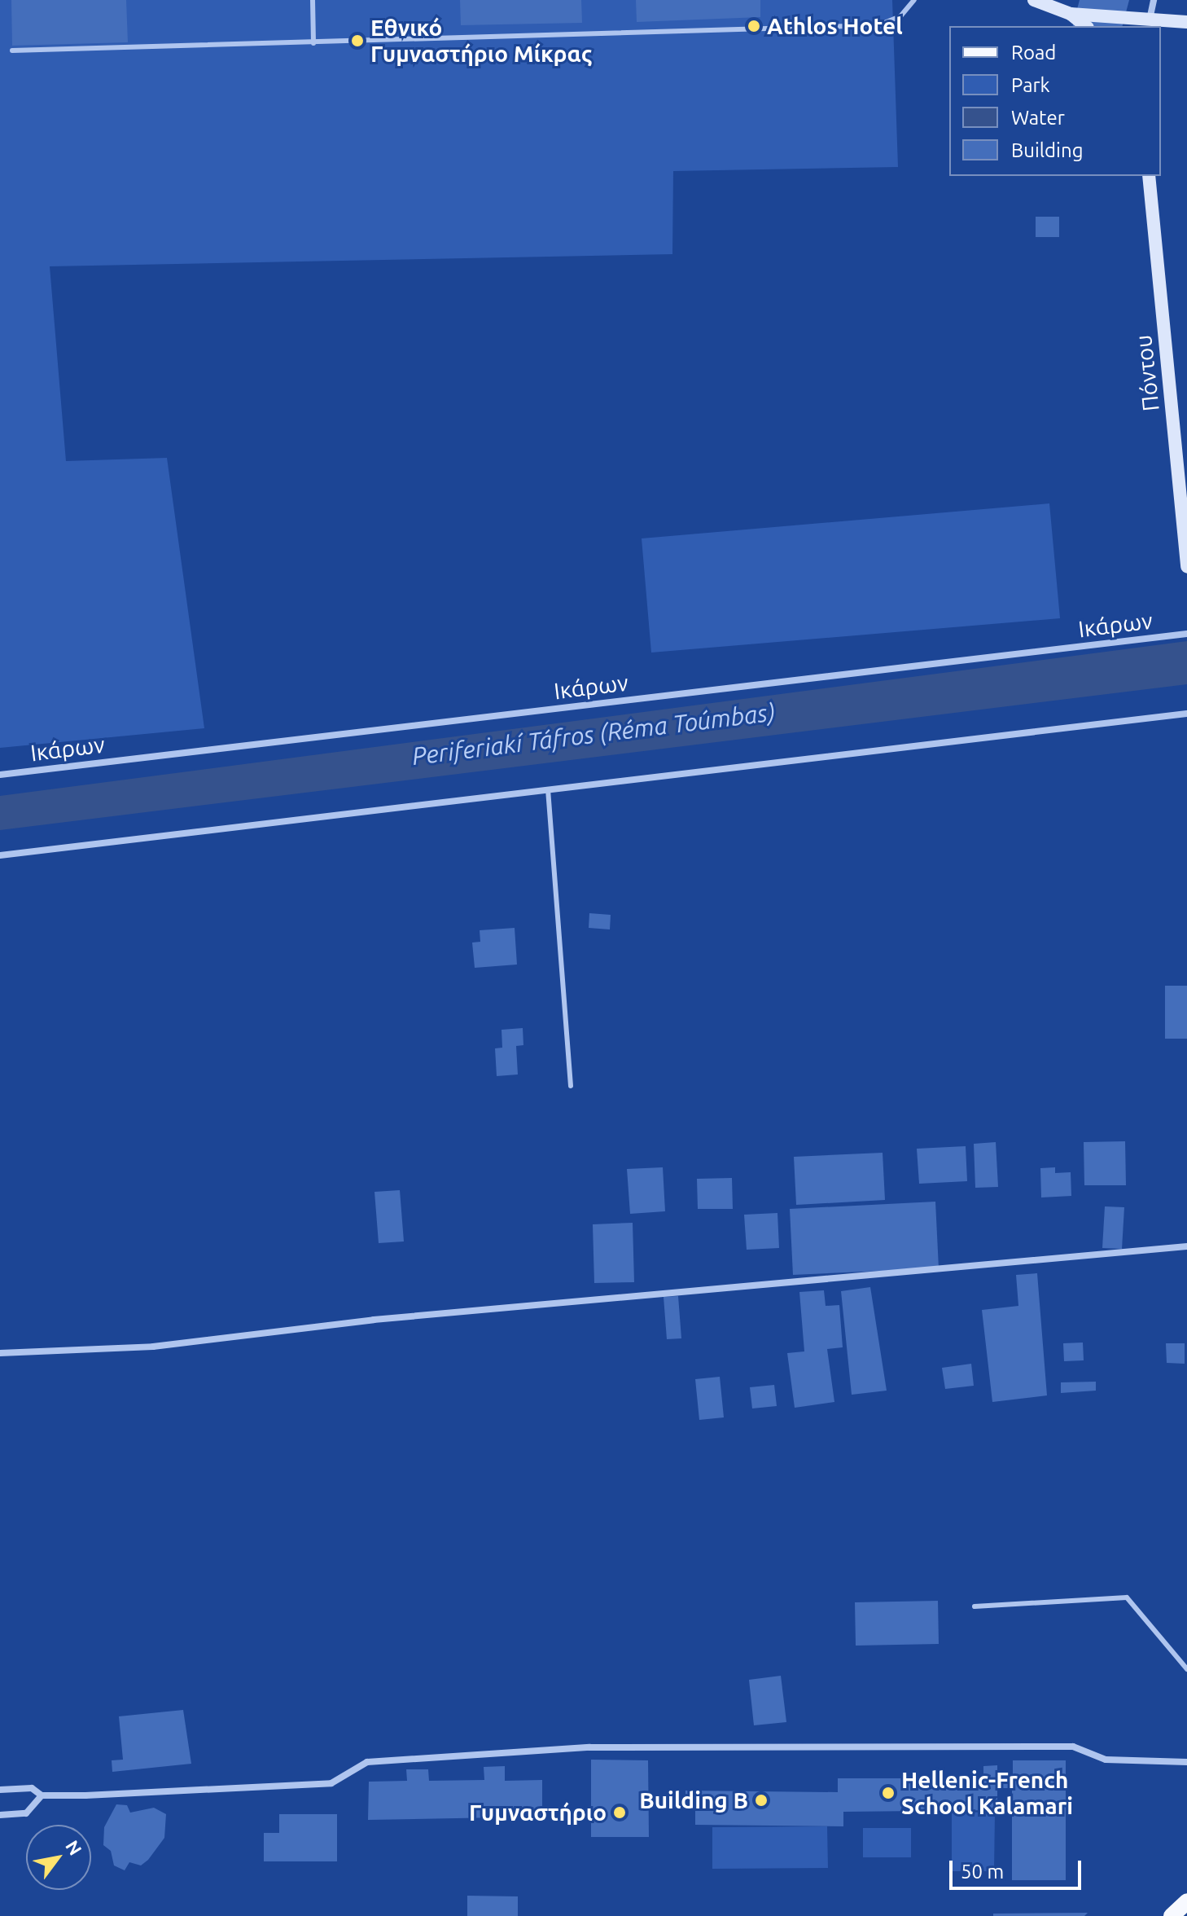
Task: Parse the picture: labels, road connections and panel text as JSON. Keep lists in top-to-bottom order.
{
  "streets": {
    "main road": ["Πόντου"],
    "street": ["Ικάρων"]
  },
  "water": ["Periferiakí Táfros (Réma Toúmbas)"],
  "places": [
    "Athlos Hotel",
    "Εθνικό Γυμναστήριο Μίκρας",
    "Hellenic-French School Kalamari",
    "Building B",
    "Γυμναστήριο"
  ],
  "legend": [
    "Road",
    "Park",
    "Water",
    "Building"
  ],
  "scale_bar": "50 m",
  "north": "top right"
}
